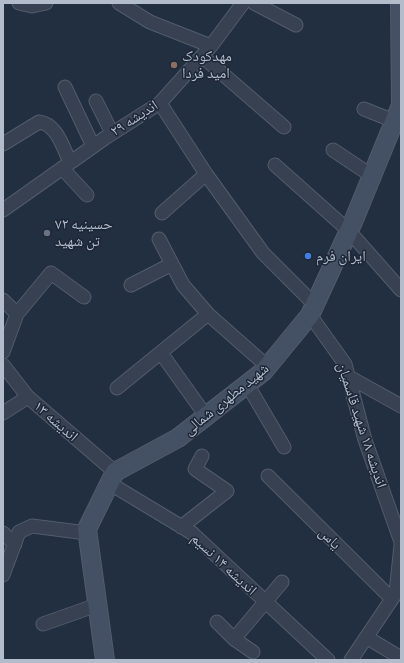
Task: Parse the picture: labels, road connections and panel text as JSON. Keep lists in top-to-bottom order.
{
  "streets": {
    "main road": ["شهید مطهری شمالی"],
    "street": [
      "اندیشه ۲۹",
      "اندیشه ۱۳",
      "اندیشه ۱۸ شهید قاسمیان",
      "یاس",
      "اندیشه ۱۴ نسیم"
    ]
  },
  "crossings": [
    ["اندیشه ۲۹", "اندیشه ۱۸ شهید قاسمیان"],
    ["شهید مطهری شمالی", "اندیشه ۱۳"],
    ["شهید مطهری شمالی", "اندیشه ۱۸ شهید قاسمیان"],
    ["شهید مطهری شمالی", "اندیشه ۱۴ نسیم"],
    ["اندیشه ۱۳", "اندیشه ۱۴ نسیم"],
    ["اندیشه ۱۸ شهید قاسمیان", "یاس"]
  ],
  "places": ["مهدکودک امید فردا", "حسینیه ۷۲ تن شهید", "ایران فرم"]
}
